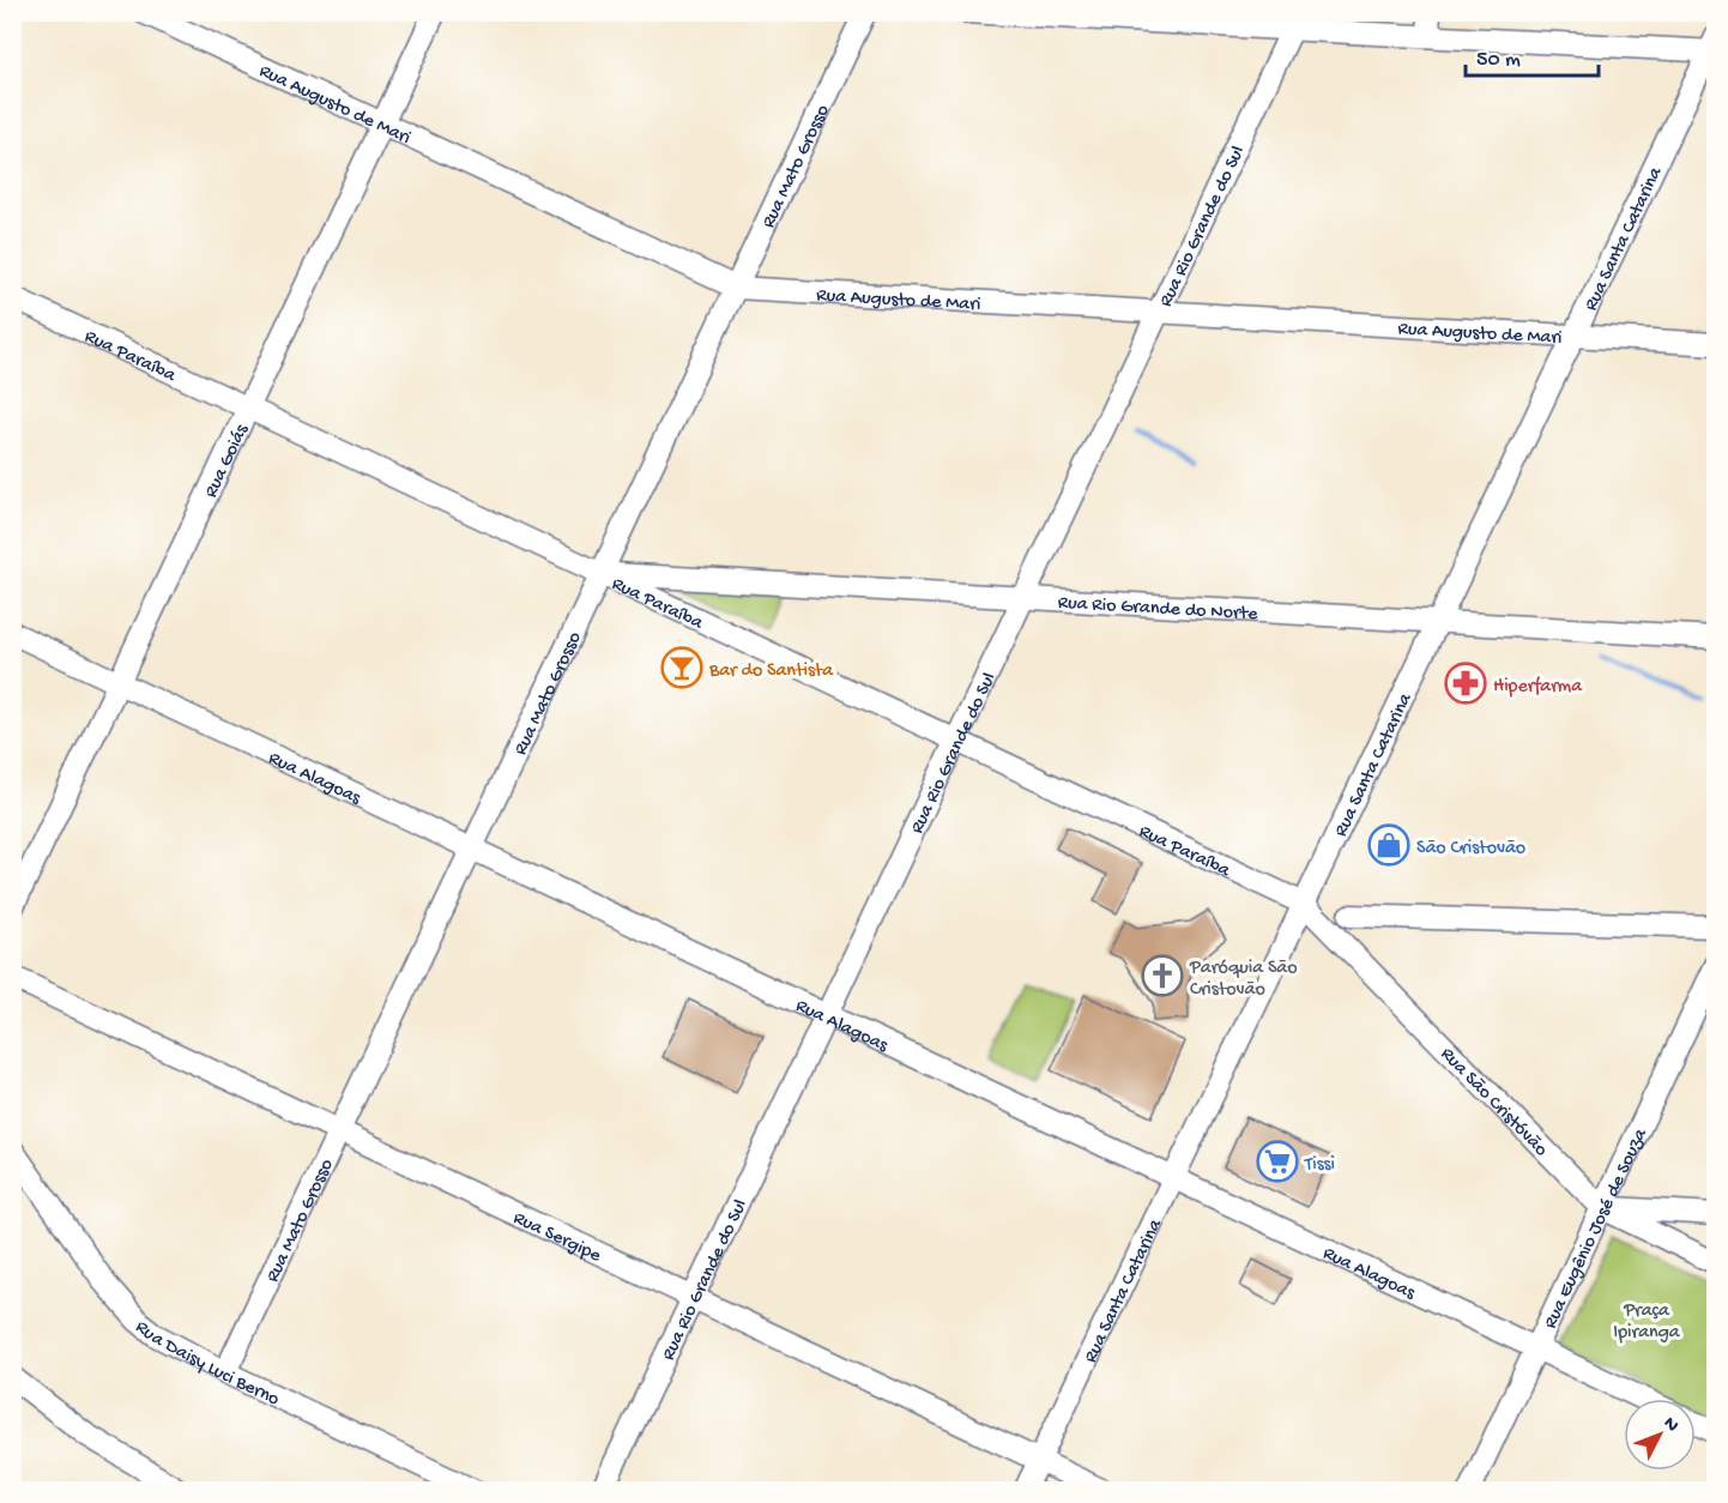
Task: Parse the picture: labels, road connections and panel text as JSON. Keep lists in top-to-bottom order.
{
  "streets": {
    "street": [
      "Rua Augusto de Mari",
      "Rua Mato Grosso",
      "Rua Rio Grande do Sul",
      "Rua Santa Catarina",
      "Rua Paraíba",
      "Rua Goiás",
      "Rua Rio Grande do Norte",
      "Rua Alagoas",
      "Rua São Cristóvão",
      "Rua Eugênio José de Souza",
      "Rua Sergipe",
      "Rua Daisy Luci Berno"
    ]
  },
  "crossings": [
    ["Rua Augusto de Mari", "Rua Mato Grosso"],
    ["Rua Augusto de Mari", "Rua Rio Grande do Sul"],
    ["Rua Augusto de Mari", "Rua Santa Catarina"],
    ["Rua Augusto de Mari", "Rua Goiás"],
    ["Rua Mato Grosso", "Rua Paraíba"],
    ["Rua Mato Grosso", "Rua Rio Grande do Norte"],
    ["Rua Mato Grosso", "Rua Alagoas"],
    ["Rua Mato Grosso", "Rua Sergipe"],
    ["Rua Mato Grosso", "Rua Daisy Luci Berno"],
    ["Rua Rio Grande do Sul", "Rua Paraíba"],
    ["Rua Rio Grande do Sul", "Rua Rio Grande do Norte"],
    ["Rua Rio Grande do Sul", "Rua Alagoas"],
    ["Rua Rio Grande do Sul", "Rua Sergipe"],
    ["Rua Santa Catarina", "Rua Paraíba"],
    ["Rua Santa Catarina", "Rua Rio Grande do Norte"],
    ["Rua Santa Catarina", "Rua Alagoas"],
    ["Rua Santa Catarina", "Rua São Cristóvão"],
    ["Rua Santa Catarina", "Rua Sergipe"],
    ["Rua Paraíba", "Rua Goiás"],
    ["Rua Paraíba", "Rua Rio Grande do Norte"],
    ["Rua Paraíba", "Rua São Cristóvão"],
    ["Rua Goiás", "Rua Alagoas"],
    ["Rua Alagoas", "Rua Eugênio José de Souza"],
    ["Rua São Cristóvão", "Rua Eugênio José de Souza"]
  ],
  "parks": ["Praça Ipiranga"],
  "places": {
    "bar": ["Bar do Santista"],
    "pharmacy": ["Hiperfarma"],
    "shop": ["São Cristovão"],
    "church": ["Paróquia São Cristovão"],
    "supermarket": ["Tissi"]
  },
  "scale_bar": "50 m",
  "north": "top right"
}
